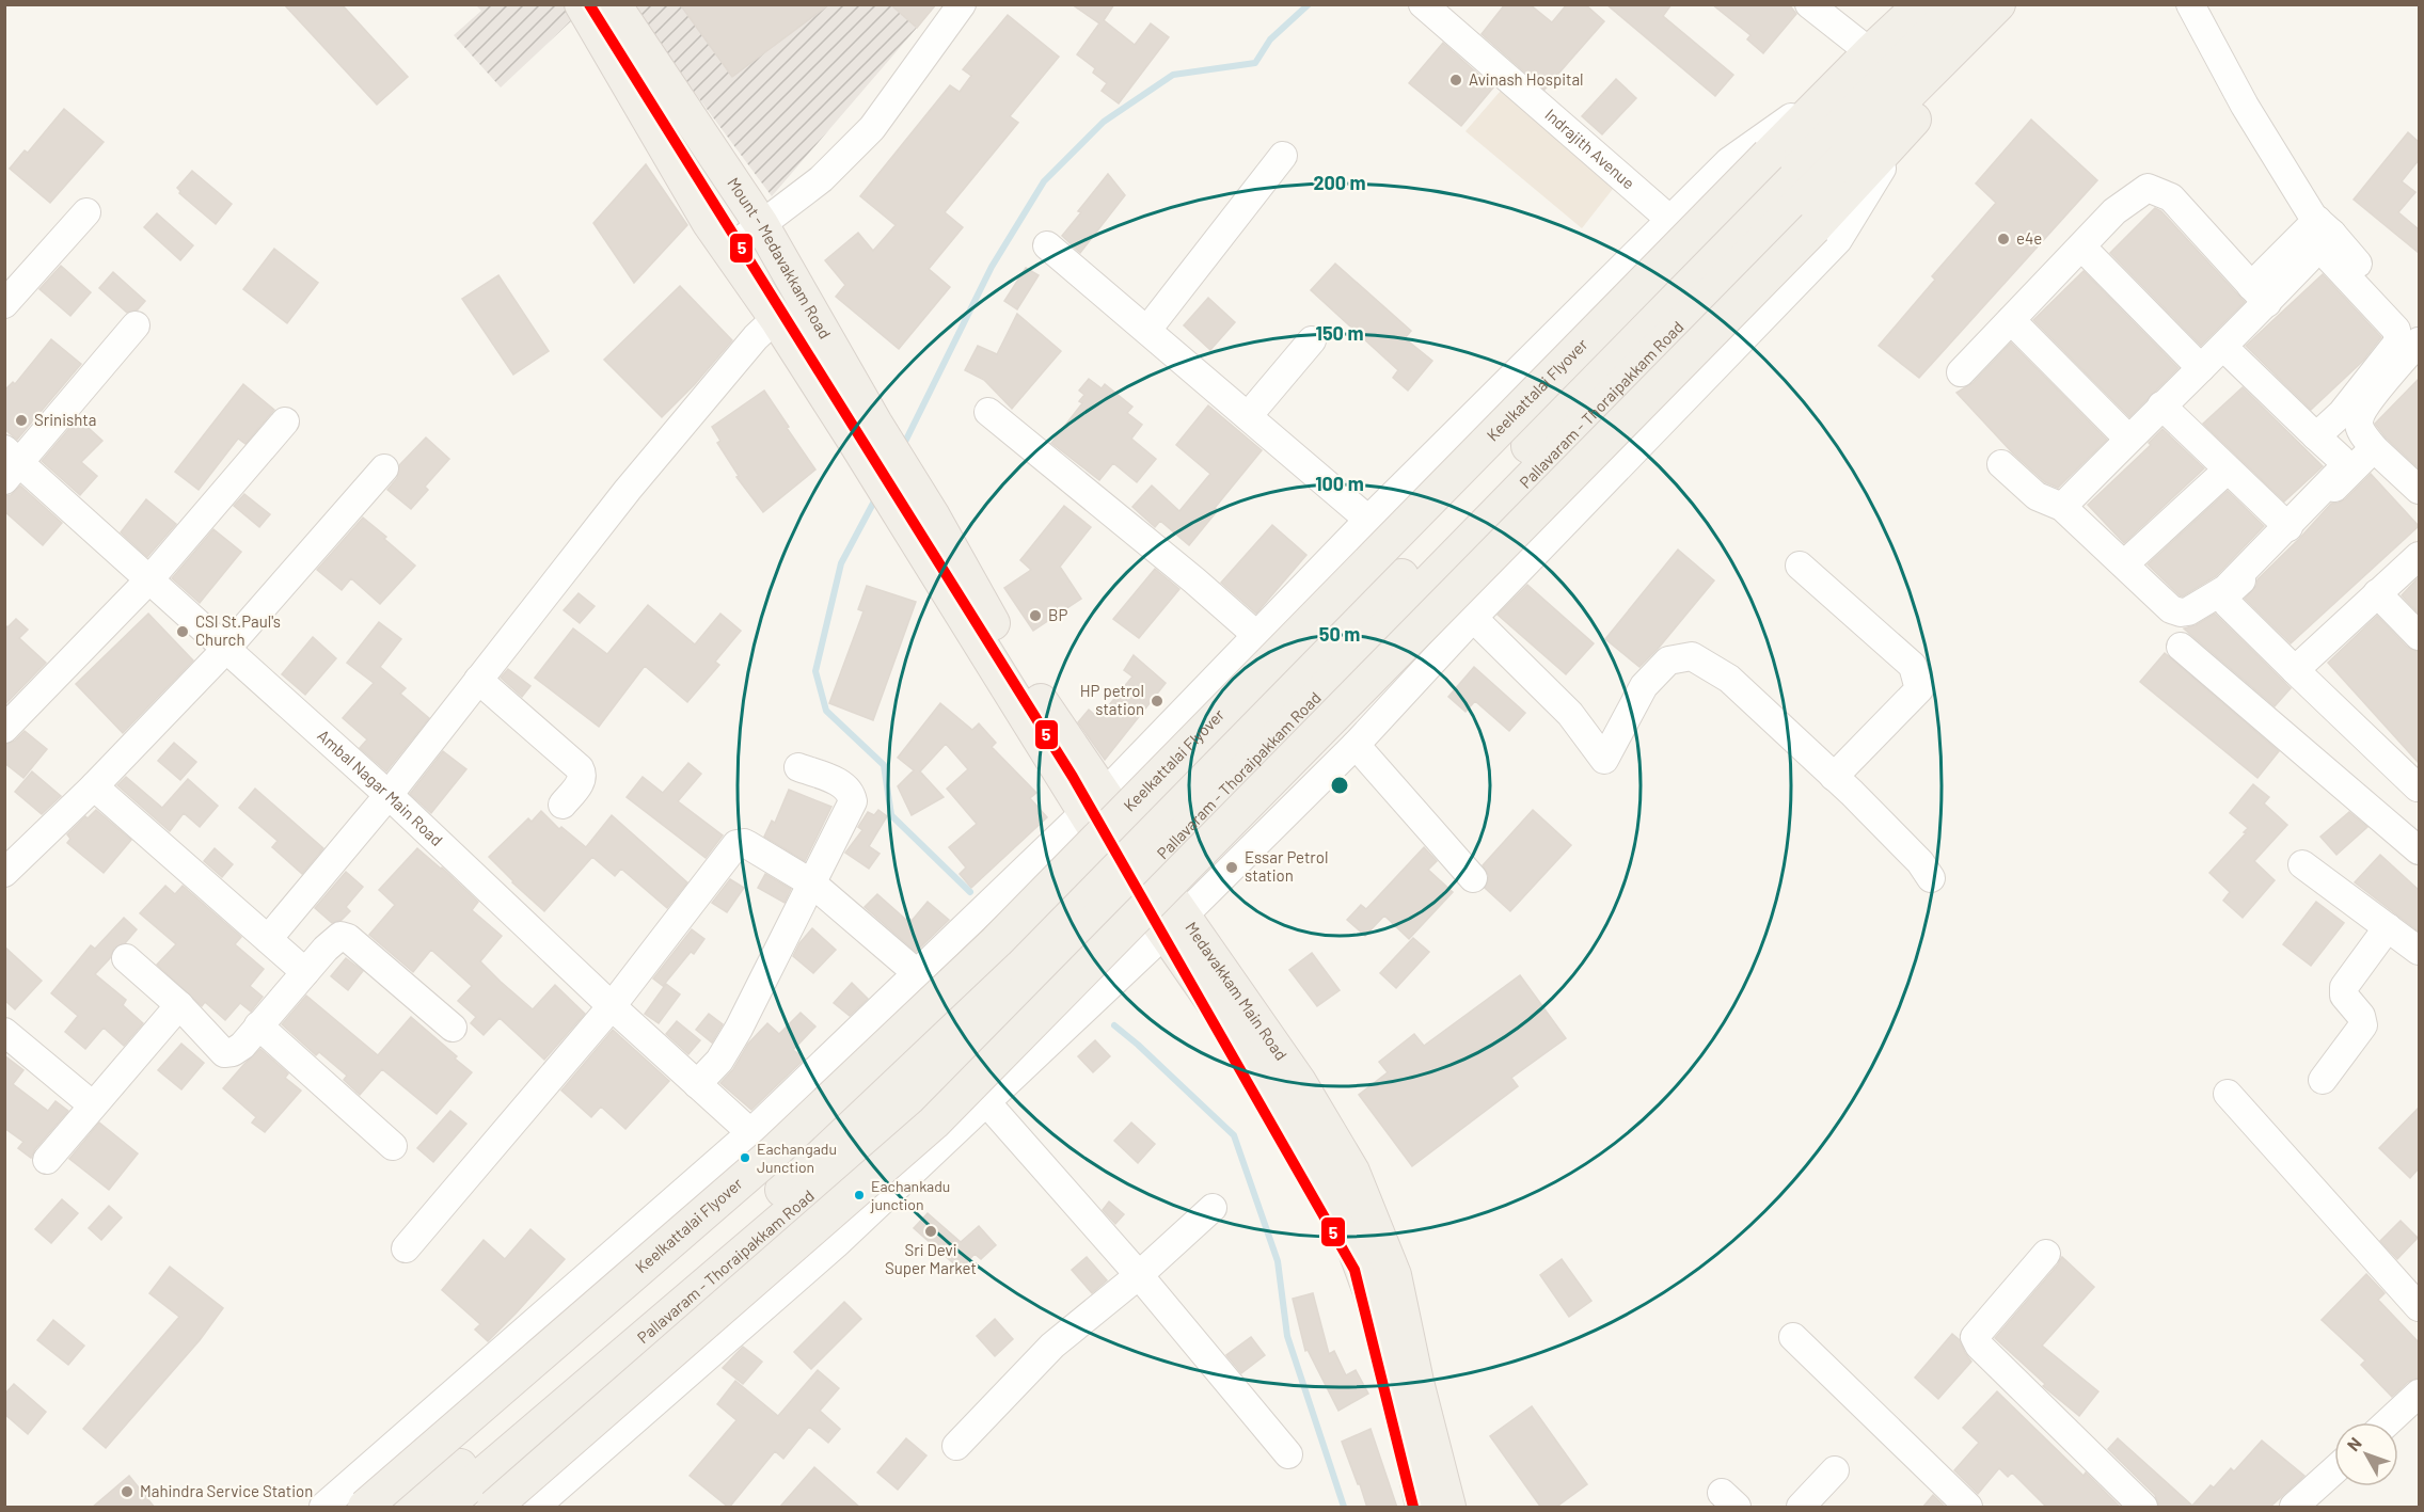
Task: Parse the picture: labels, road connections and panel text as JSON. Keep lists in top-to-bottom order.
{
  "streets": {
    "main road": [
      "Mount - Medavakkam Road",
      "Keelkattalai Flyover",
      "Pallavaram - Thoraipakkam Road",
      "Medavakkam Main Road"
    ],
    "street": ["Indrajith Avenue", "Ambal Nagar Main Road"]
  },
  "crossings": [
    ["Mount - Medavakkam Road", "Medavakkam Main Road"],
    ["Pallavaram - Thoraipakkam Road", "Ambal Nagar Main Road"],
    ["Pallavaram - Thoraipakkam Road", "Medavakkam Main Road"]
  ],
  "places": [
    "Avinash Hospital",
    "e4e",
    "Srinishta",
    "BP",
    "CSI St.Paul's Church",
    "HP petrol station",
    "Essar Petrol station",
    "Eachangadu Junction",
    "Eachankadu junction",
    "Sri Devi Super Market",
    "Mahindra Service Station"
  ],
  "lines": ["transit line 5"],
  "north": "top left",
  "rings": [
    "200 m",
    "150 m",
    "100 m",
    "50 m"
  ]
}
